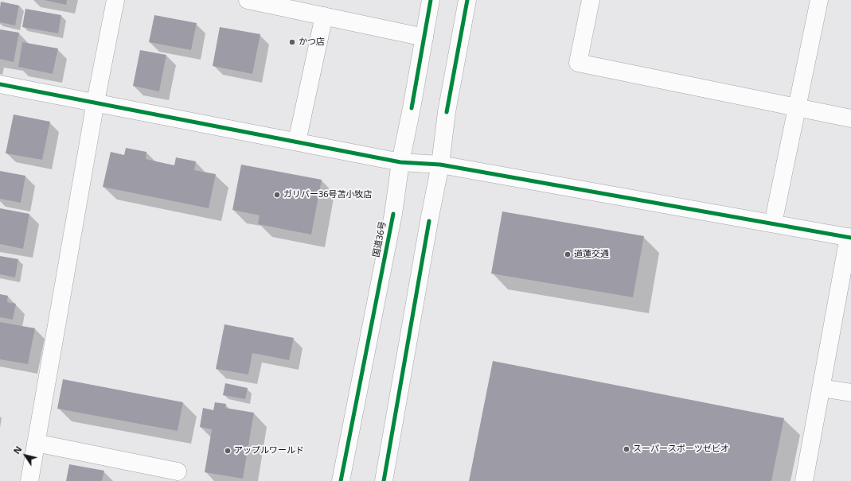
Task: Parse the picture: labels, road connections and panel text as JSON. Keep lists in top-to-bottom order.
{
  "streets": {
    "main road": ["国道36号"]
  },
  "places": [
    "かつ店",
    "ガリバー36号苫小牧店",
    "道蓮交通",
    "スーパースポーツゼビオ",
    "アップルワールド"
  ],
  "north": "top left"
}
